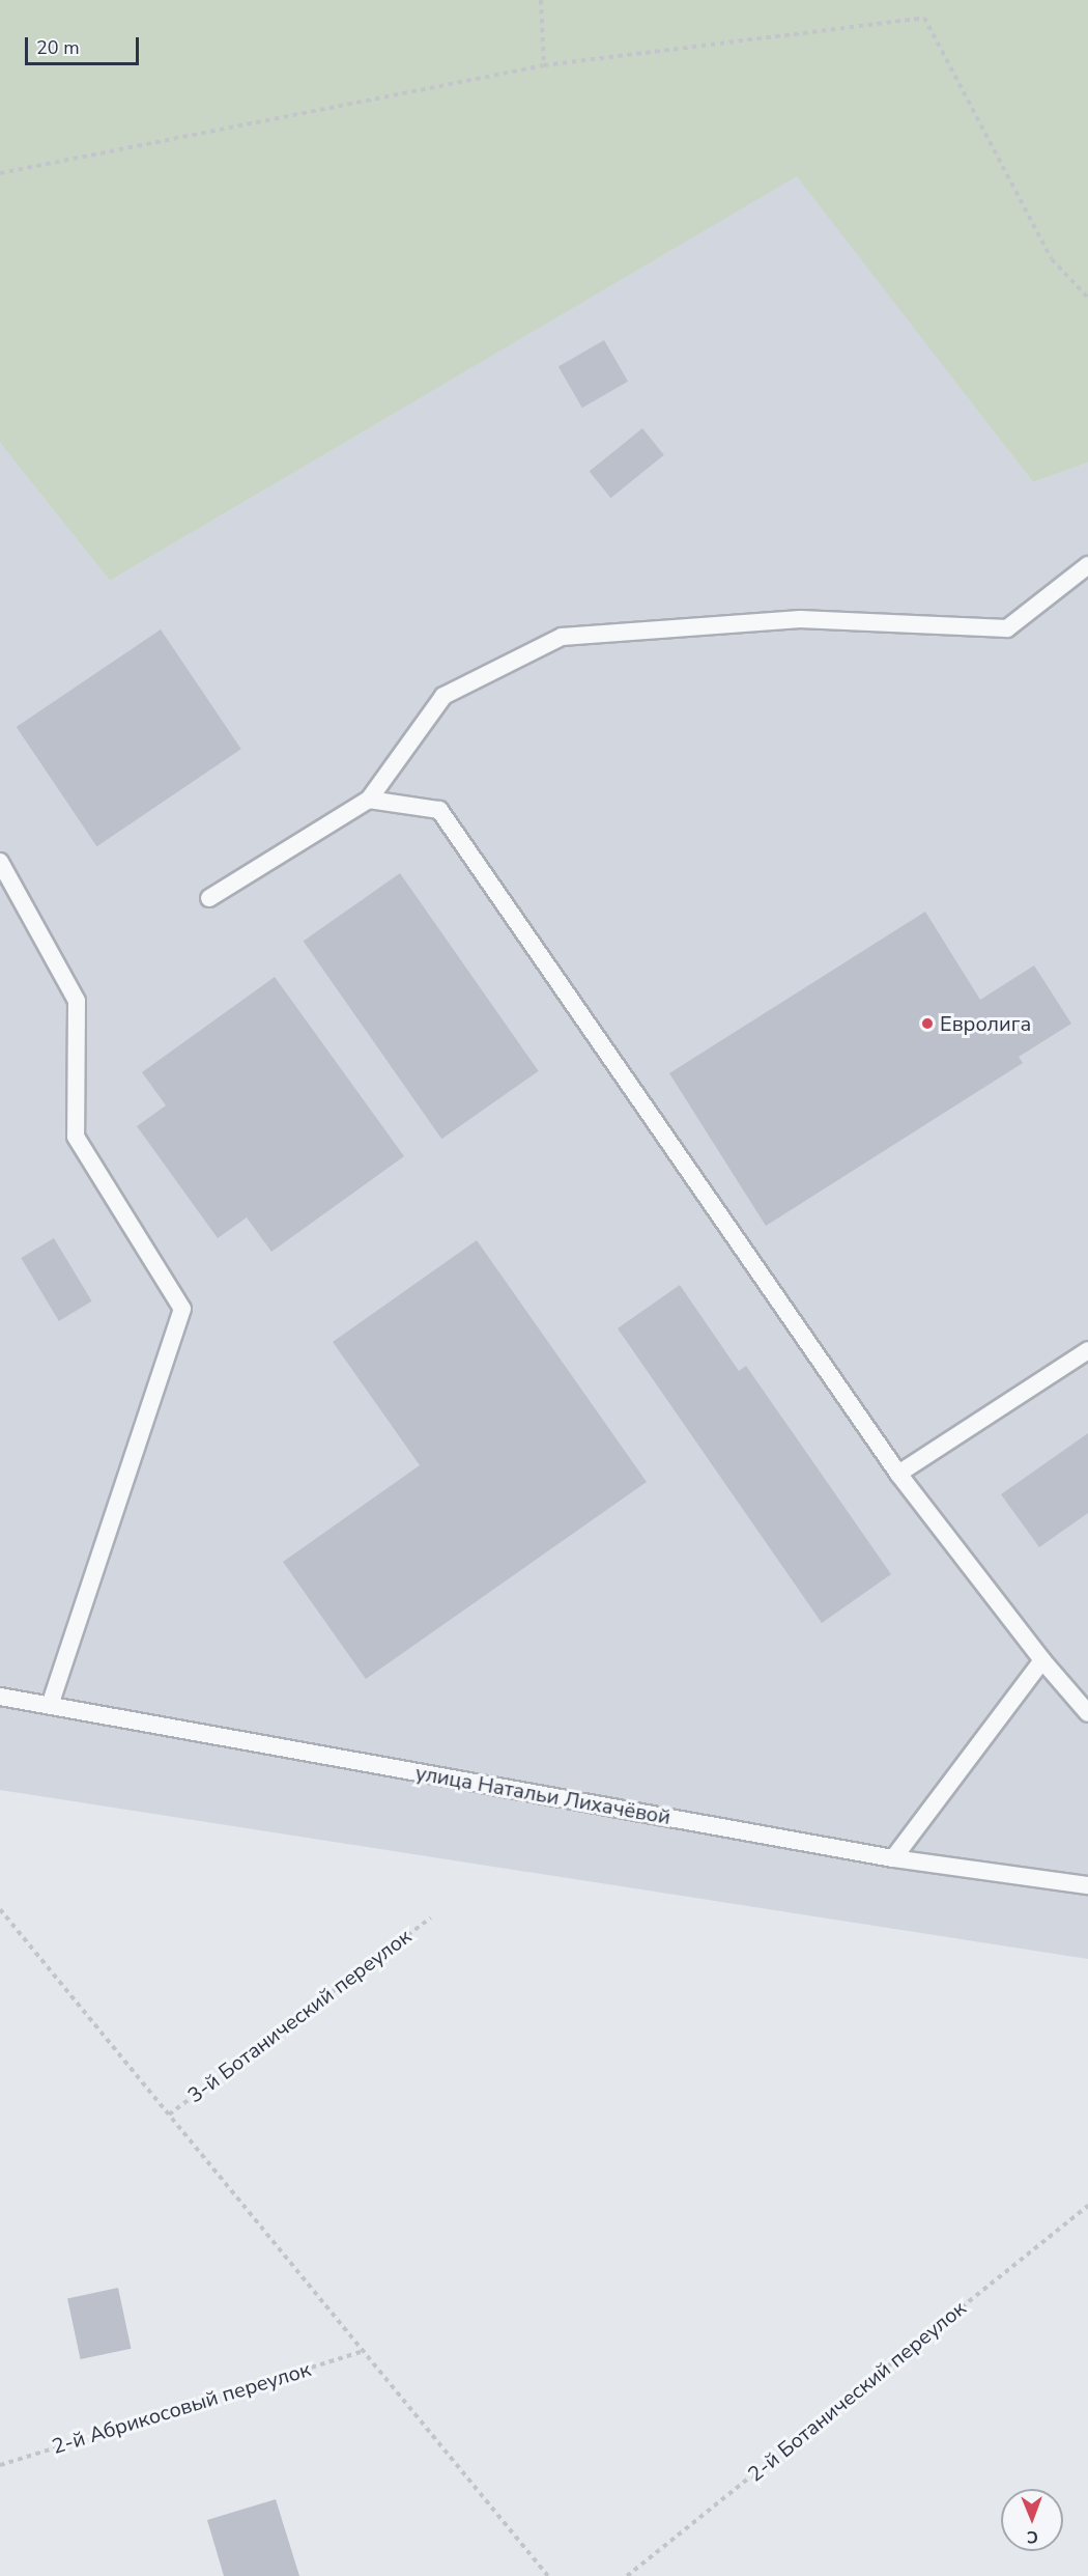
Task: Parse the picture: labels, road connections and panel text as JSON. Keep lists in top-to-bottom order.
{
  "streets": {
    "lane": ["улица Натальи Лихачёвой"],
    "path": ["3-й Ботанический переулок", "2-й Ботанический переулок", "2-й Абрикосовый переулок"]
  },
  "places": ["Евролига"],
  "scale_bar": "20 m",
  "north": "bottom"
}
